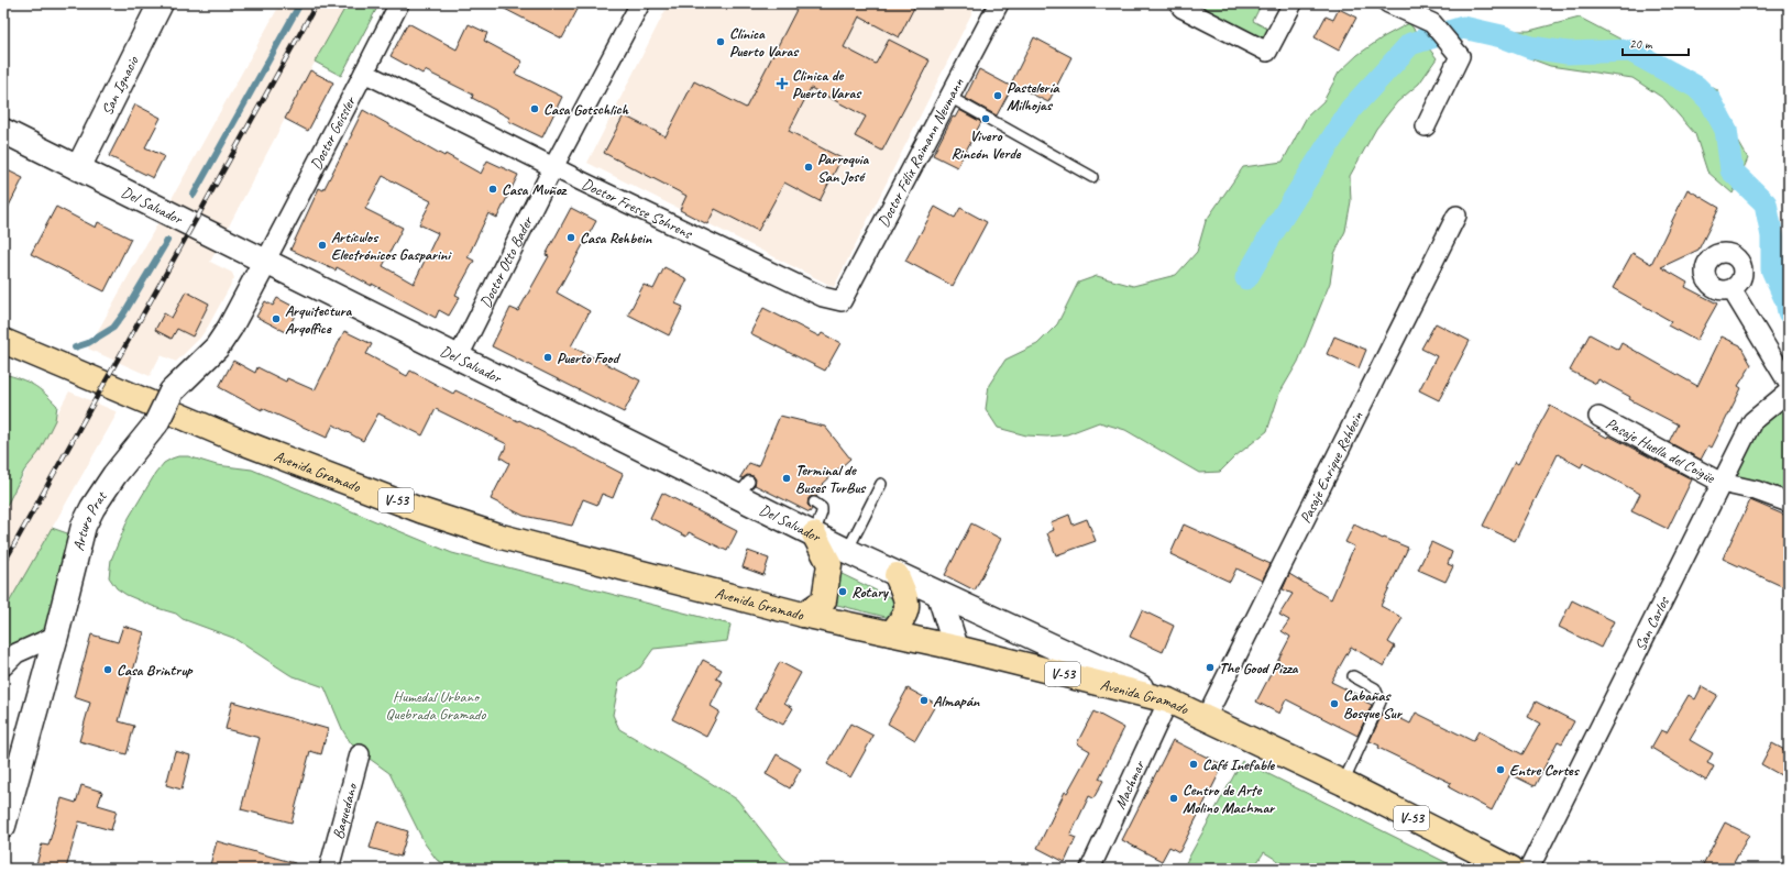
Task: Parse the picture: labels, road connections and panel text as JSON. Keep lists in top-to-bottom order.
{
  "streets": {
    "main road": [
      "San Ignacio",
      "Del Salvador",
      "Avenida Gramado",
      "V-53",
      "Arturo Prat"
    ],
    "street": [
      "Doctor Geissler",
      "Doctor Félix Raimann Neumann",
      "Doctor Fresse Sohrens",
      "Doctor Otto Bader",
      "Pasaje Huella del Coigüe",
      "Pasaje Enrique Rehbein",
      "San Carlos",
      "Machmar",
      "Baquedano"
    ]
  },
  "crossings": [
    ["San Ignacio", "Del Salvador"],
    ["Doctor Geissler", "Del Salvador"],
    ["Doctor Geissler", "Doctor Fresse Sohrens"],
    ["Doctor Geissler", "Arturo Prat"],
    ["Doctor Félix Raimann Neumann", "Doctor Fresse Sohrens"],
    ["Del Salvador", "Doctor Otto Bader"],
    ["Del Salvador", "Avenida Gramado"],
    ["Del Salvador", "Arturo Prat"],
    ["Del Salvador", "Machmar"],
    ["Doctor Fresse Sohrens", "Doctor Otto Bader"],
    ["Pasaje Huella del Coigüe", "San Carlos"],
    ["Pasaje Enrique Rehbein", "Avenida Gramado"],
    ["Avenida Gramado", "Machmar"]
  ],
  "parks": ["Humedal Urbano Quebrada Gramado"],
  "places": {
    "other": [
      "Clínica Puerto Varas",
      "Pastelería Milhojas",
      "Casa Gotschlich",
      "Vivero Rincón Verde",
      "Parroquia San José",
      "Casa Muñoz",
      "Casa Rehbein",
      "Artículos Electrónicos Gasparini",
      "Arquitectura Arqoffice",
      "Puerto Food",
      "Terminal de Buses TurBus",
      "Rotary",
      "The Good Pizza",
      "Casa Brintrup",
      "Almapán",
      "Cabañas Bosque Sur",
      "Café Inefable",
      "Entre Cortes",
      "Centro de Arte Molino Machmar"
    ],
    "health": ["Clinica de Puerto Varas"]
  },
  "scale_bar": "20 m"
}
